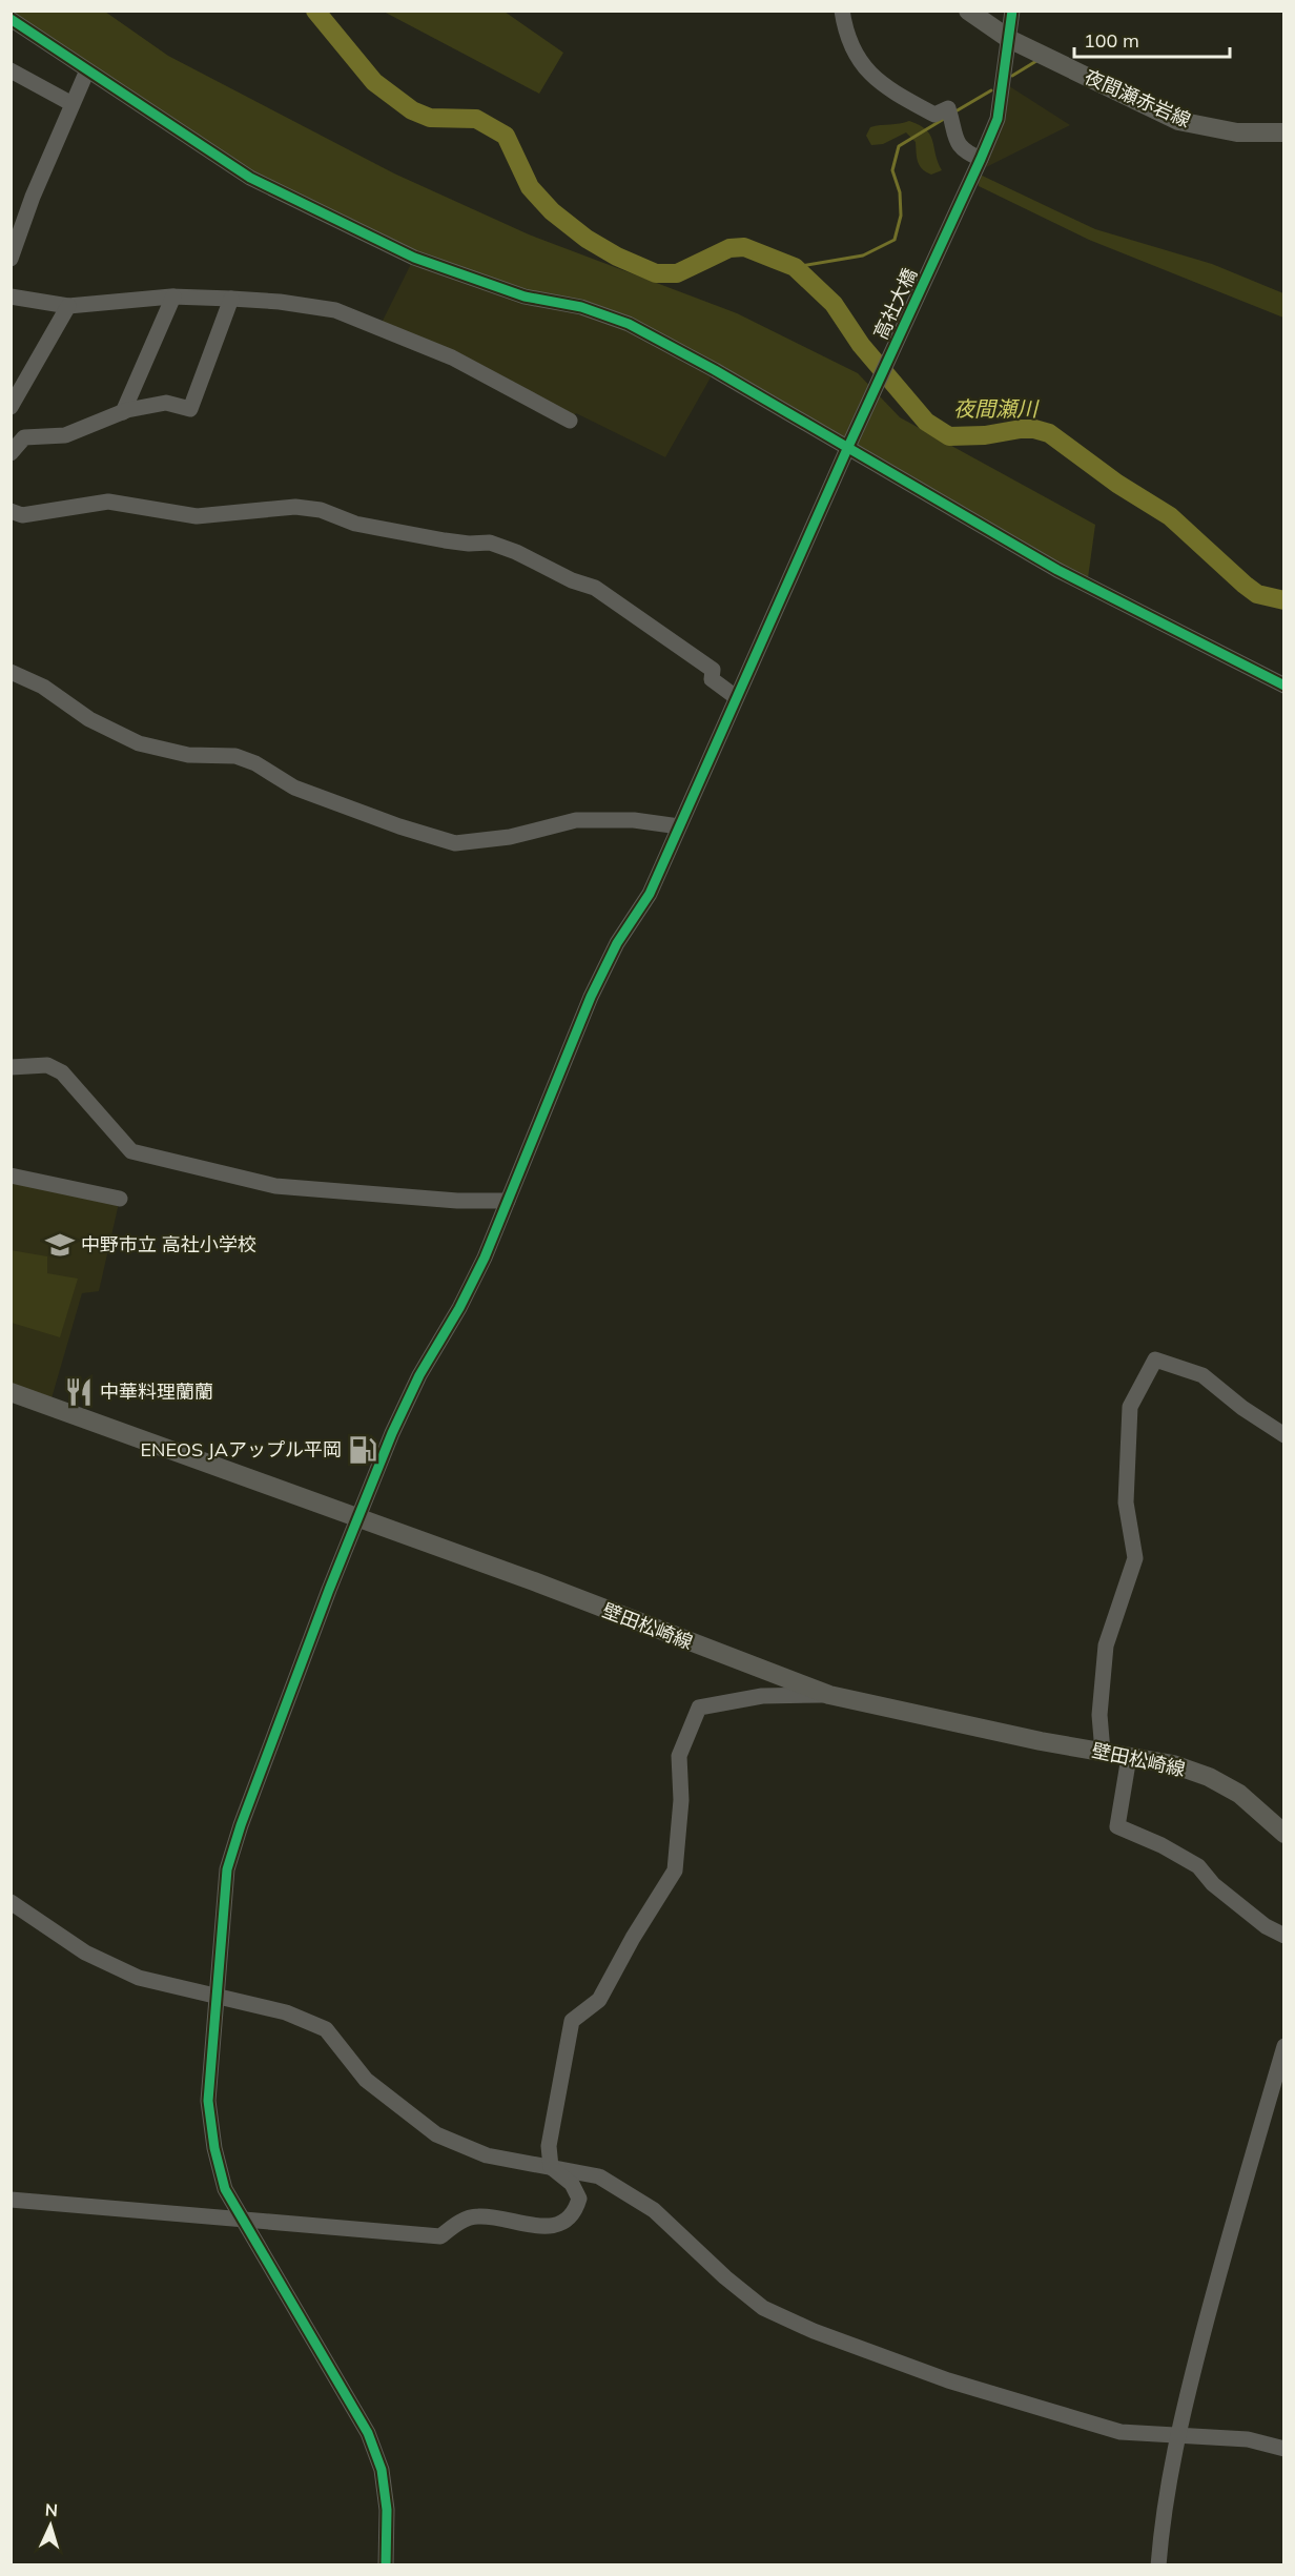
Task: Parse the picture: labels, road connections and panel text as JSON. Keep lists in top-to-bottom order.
{
  "streets": {
    "main road": ["夜間瀬赤岩線", "壁田松崎線"],
    "street": ["高社大橋"]
  },
  "crossings": [
    ["夜間瀬赤岩線", "高社大橋"],
    ["高社大橋", "壁田松崎線"]
  ],
  "water": ["夜間瀬川"],
  "places": {
    "school or university": ["中野市立 高社小学校"],
    "restaurant": ["中華料理蘭蘭"],
    "fuel station": ["ENEOS JAアップル平岡"]
  },
  "scale_bar": "100 m",
  "north": "top"
}
